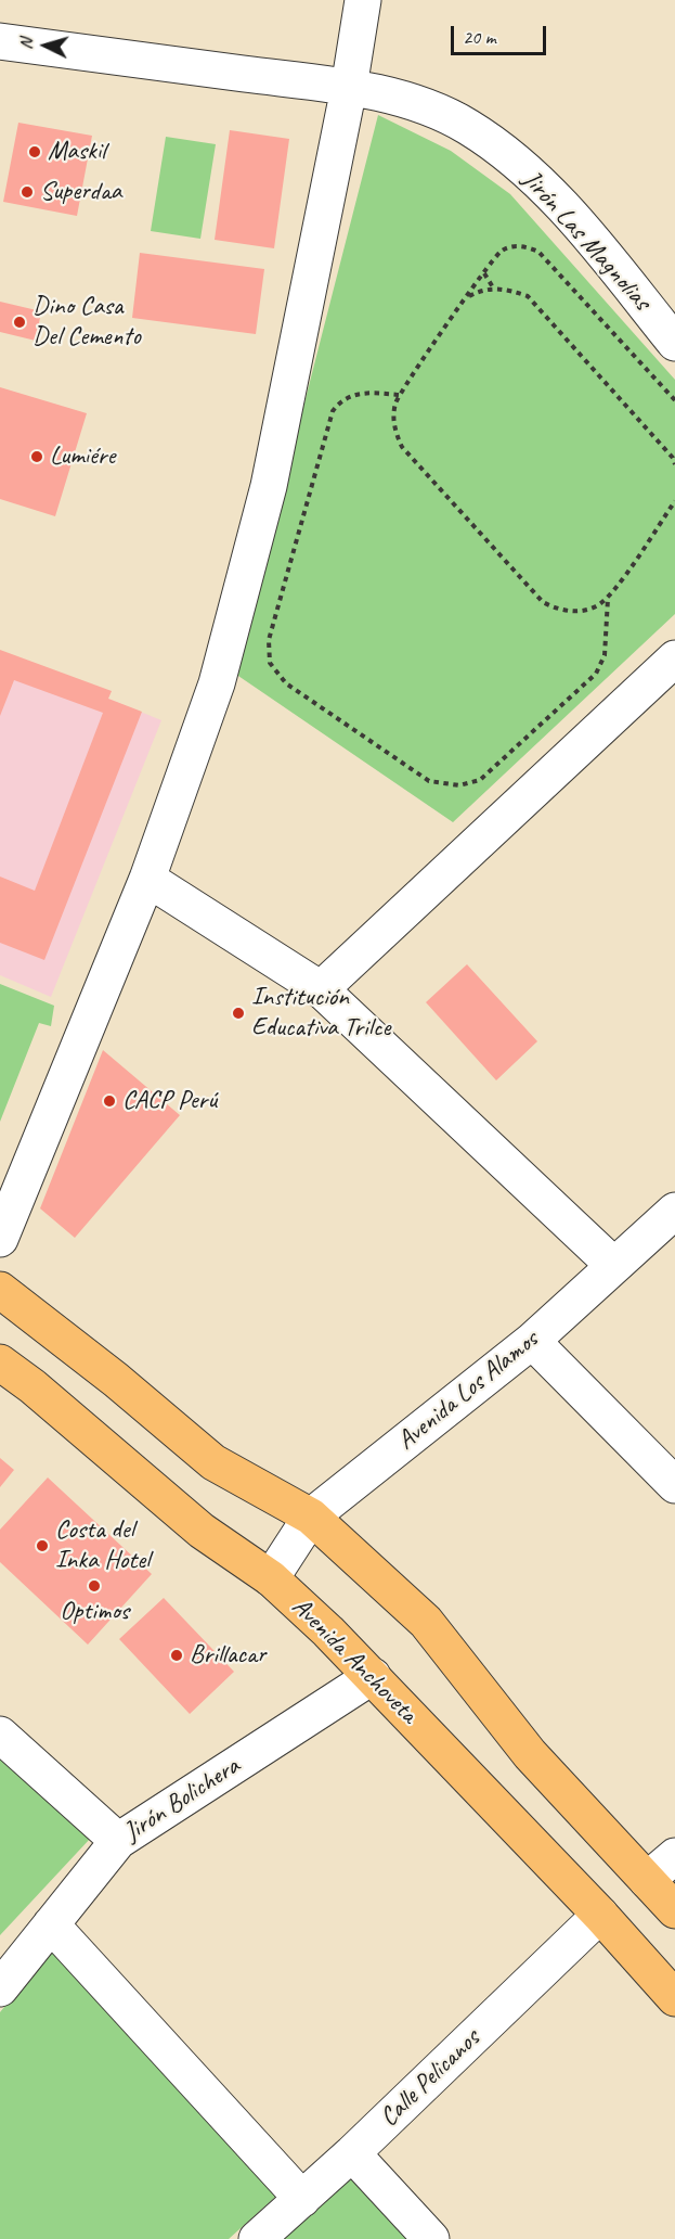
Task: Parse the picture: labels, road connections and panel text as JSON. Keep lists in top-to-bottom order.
{
  "streets": {
    "main road": ["Avenida Anchoveta"],
    "street": [
      "Jirón Las Magnolias",
      "Avenida Los Alamos",
      "Jirón Bolichera",
      "Calle Pelicanos"
    ]
  },
  "crossings": [
    ["Avenida Los Alamos", "Avenida Anchoveta"],
    ["Avenida Anchoveta", "Jirón Bolichera"],
    ["Avenida Anchoveta", "Calle Pelicanos"]
  ],
  "places": [
    "Maskil",
    "Superdaa",
    "Dino Casa Del Cemento",
    "Lumiére",
    "Institución Educativa Trilce",
    "CACP Perú",
    "Costa del Inka Hotel",
    "Optimos",
    "Brillacar"
  ],
  "scale_bar": "20 m",
  "north": "left"
}
